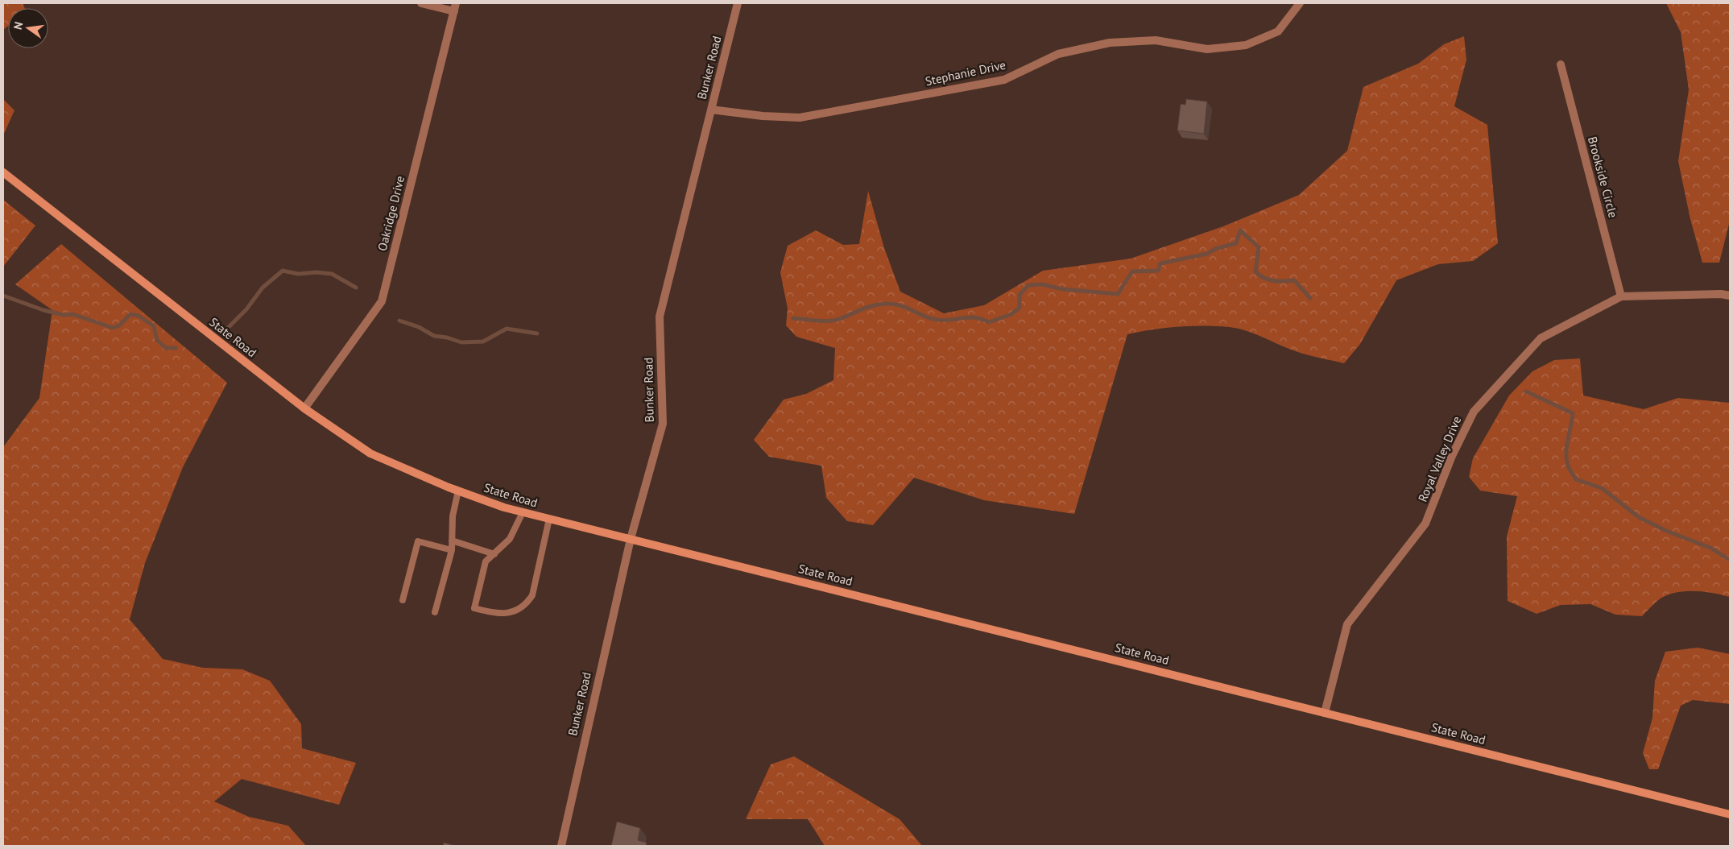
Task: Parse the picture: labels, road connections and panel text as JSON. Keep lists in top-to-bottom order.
{
  "streets": {
    "main road": ["State Road"],
    "street": [
      "Bunker Road",
      "Stephanie Drive",
      "Brookside Circle",
      "Oakridge Drive",
      "Royal Valley Drive"
    ]
  },
  "crossings": [
    ["Bunker Road", "Stephanie Drive"],
    ["Bunker Road", "State Road"],
    ["Brookside Circle", "Royal Valley Drive"],
    ["Oakridge Drive", "State Road"],
    ["State Road", "Royal Valley Drive"]
  ],
  "north": "left"
}
